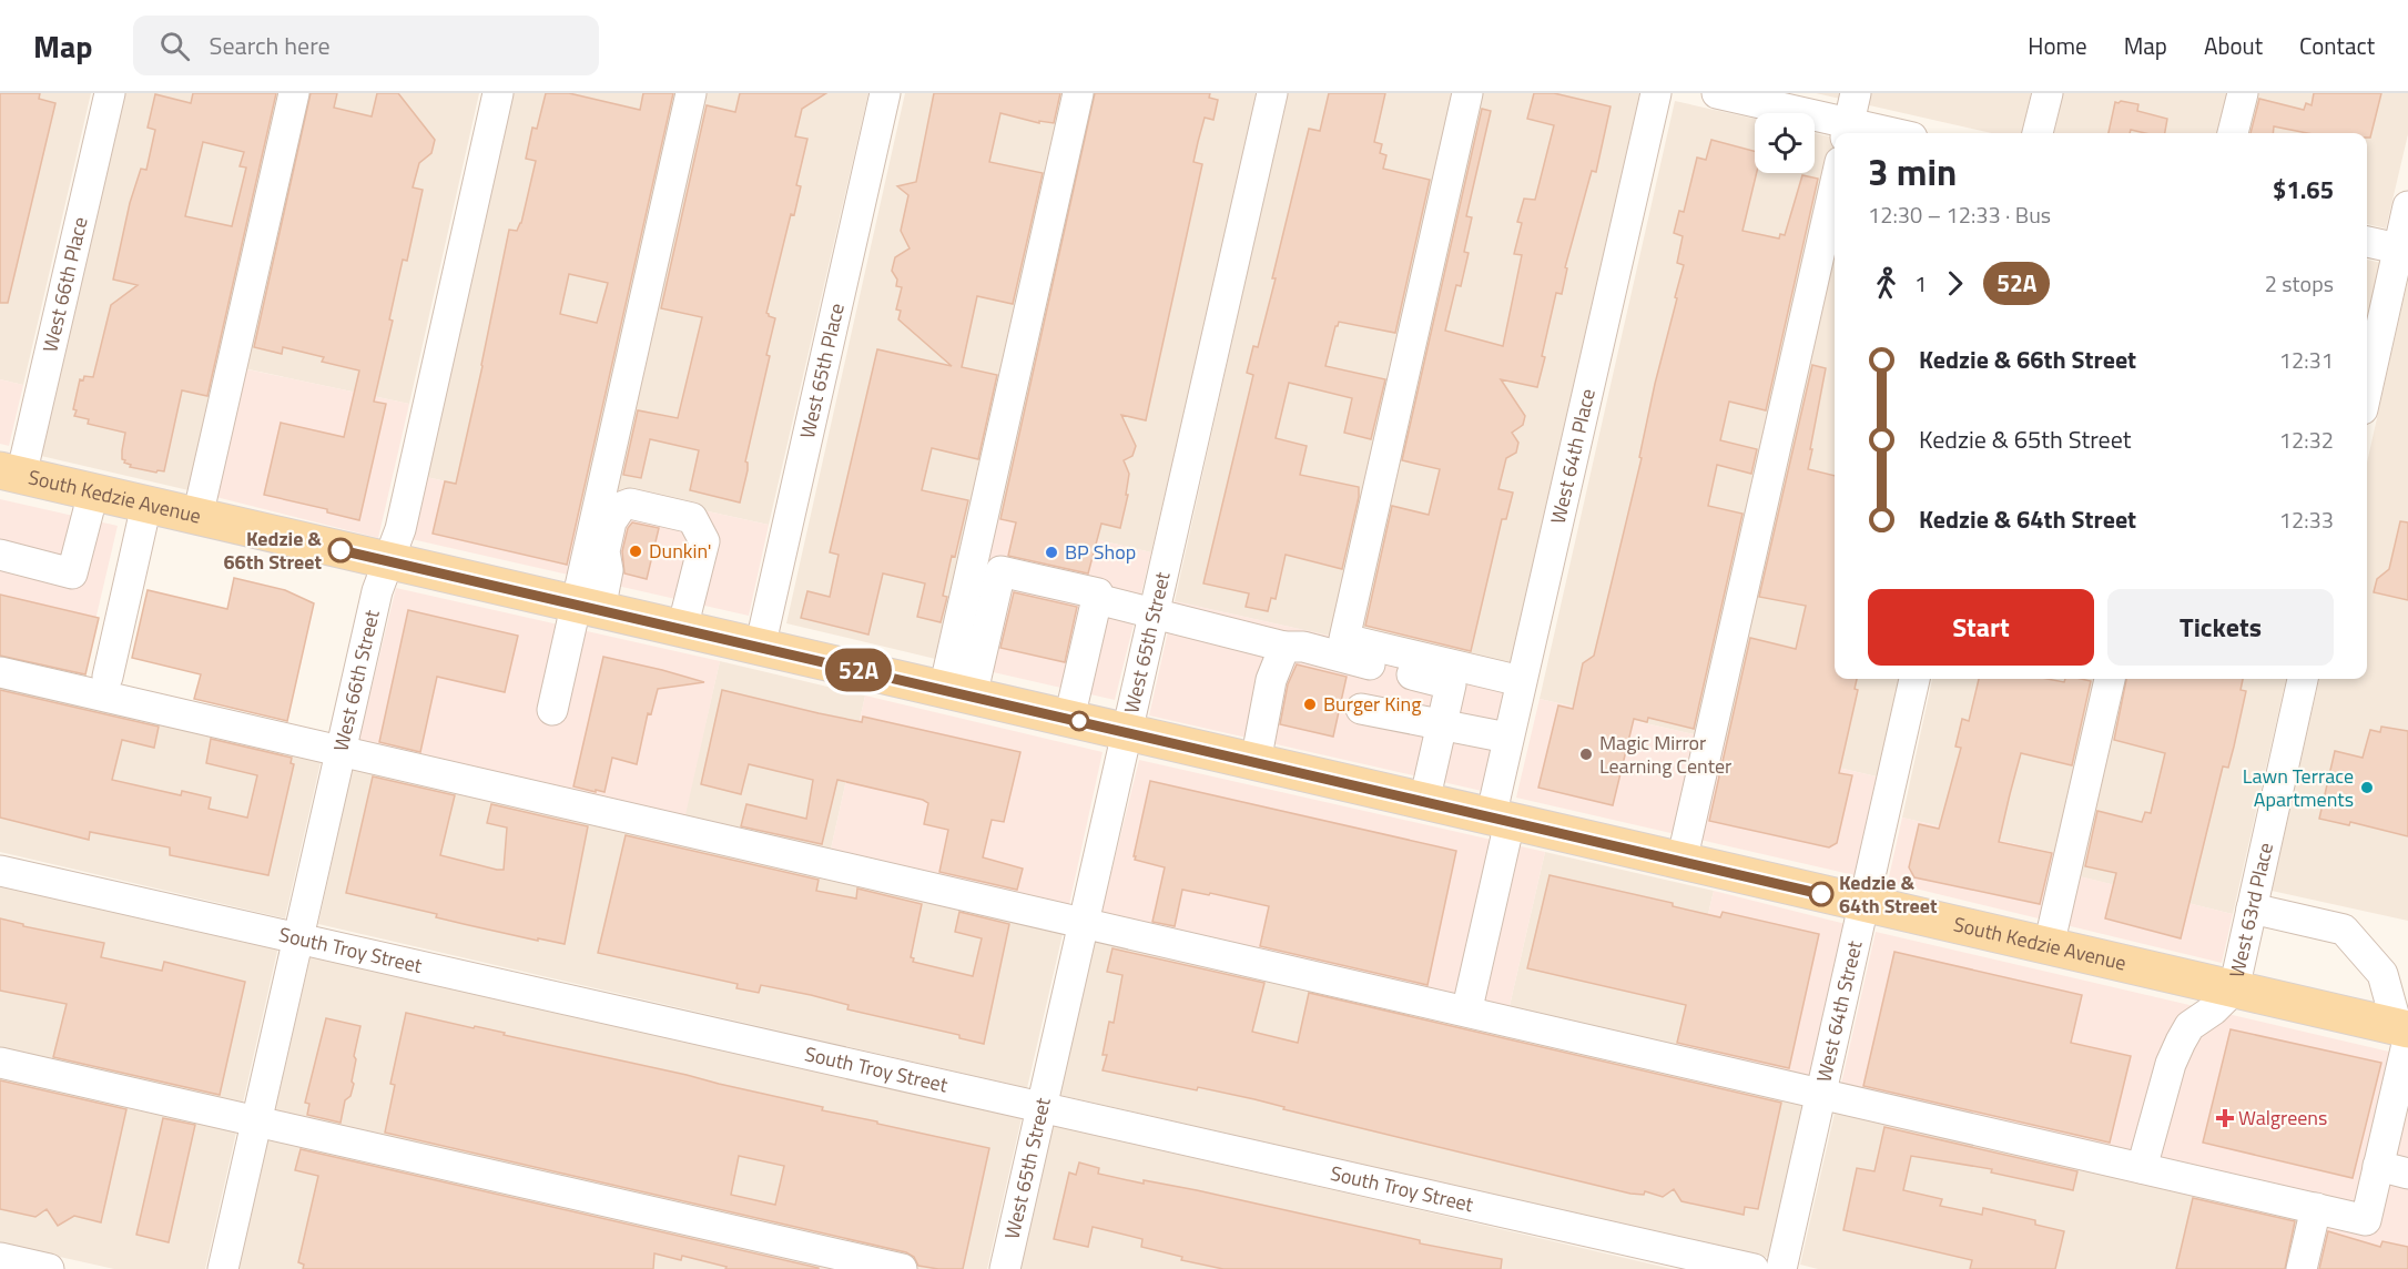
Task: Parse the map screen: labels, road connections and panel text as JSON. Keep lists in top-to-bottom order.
{
  "streets": {
    "main road": ["South Kedzie Avenue"],
    "street": [
      "West 66th Place",
      "West 65th Place",
      "West 64th Place",
      "West 65th Street",
      "West 66th Street",
      "West 63rd Place",
      "South Troy Street",
      "West 64th Street"
    ]
  },
  "crossings": [
    ["West 66th Place", "South Kedzie Avenue"],
    ["West 65th Place", "South Kedzie Avenue"],
    ["West 64th Place", "South Kedzie Avenue"],
    ["South Kedzie Avenue", "West 65th Street"],
    ["South Kedzie Avenue", "West 66th Street"],
    ["South Kedzie Avenue", "West 63rd Place"],
    ["South Kedzie Avenue", "West 64th Street"],
    ["West 65th Street", "South Troy Street"],
    ["West 66th Street", "South Troy Street"]
  ],
  "places": {
    "other": [
      "Kedzie & 66th Street",
      "Dunkin'",
      "BP Shop",
      "Burger King",
      "Magic Mirror Learning Center",
      "Lawn Terrace Apartments",
      "Kedzie & 64th Street"
    ],
    "health": ["Walgreens"]
  },
  "lines": ["bus line 52A"],
  "page": {
    "header": "Map",
    "search": "Search here",
    "nav": [
      "Home",
      "Map",
      "About",
      "Contact"
    ],
    "on_map": "52A",
    "heading": ["3 min", "12:30 – 12:33 · Bus", "$1.65"],
    "legs": ["1", "52A", "2 stops"],
    "list": [
      {
        "name": "Kedzie & 66th Street",
        "value": "12:31"
      },
      {
        "name": "Kedzie & 65th Street",
        "value": "12:32"
      },
      {
        "name": "Kedzie & 64th Street",
        "value": "12:33"
      }
    ],
    "buttons": ["Start", "Tickets"]
  }
}
